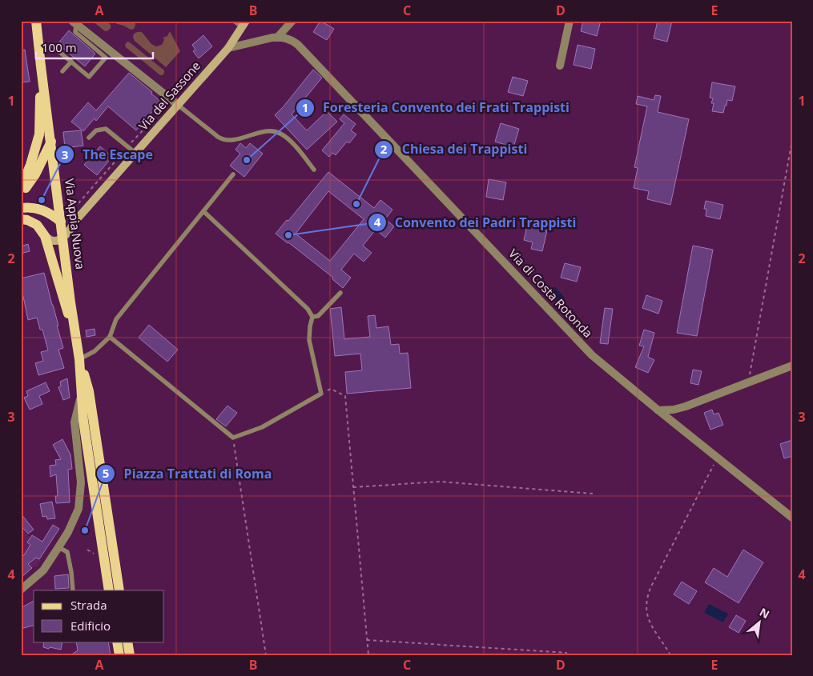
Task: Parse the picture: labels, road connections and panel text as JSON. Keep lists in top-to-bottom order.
{
  "streets": {
    "main road": ["Via del Sassone", "Via Appia Nuova"],
    "street": ["Via di Costa Rotonda"]
  },
  "crossings": [
    ["Via del Sassone", "Via Appia Nuova"]
  ],
  "places": [
    "Foresteria Convento dei Frati Trappisti",
    "The Escape",
    "Chiesa dei Trappisti",
    "Convento dei Padri Trappisti",
    "Piazza Trattati di Roma"
  ],
  "legend": ["Strada", "Edificio"],
  "scale_bar": "100 m",
  "north": "top right",
  "grid": {
    "columns": [
      "A",
      "B",
      "C",
      "D",
      "E"
    ],
    "rows": [
      "1",
      "2",
      "3",
      "4"
    ]
  }
}
